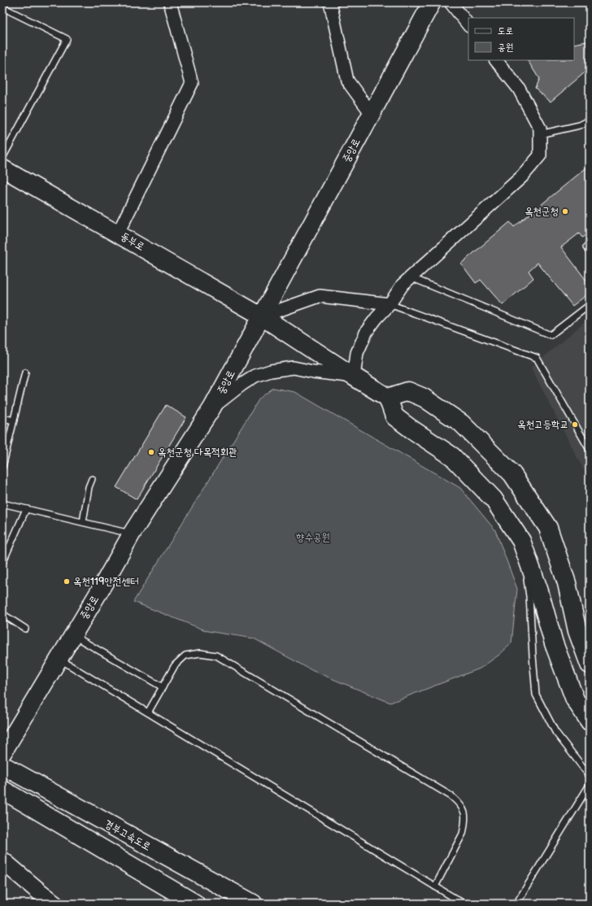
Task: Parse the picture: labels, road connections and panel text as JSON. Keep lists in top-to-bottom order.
{
  "streets": {
    "highway": ["경부고속도로"],
    "main road": ["중앙로", "동부로"]
  },
  "crossings": [
    ["중앙로", "동부로"]
  ],
  "parks": ["향수공원"],
  "places": [
    "옥천군청",
    "옥천고등학교",
    "옥천군청 다목적회관",
    "옥천119안전센터"
  ],
  "legend": ["도로", "공원"]
}
